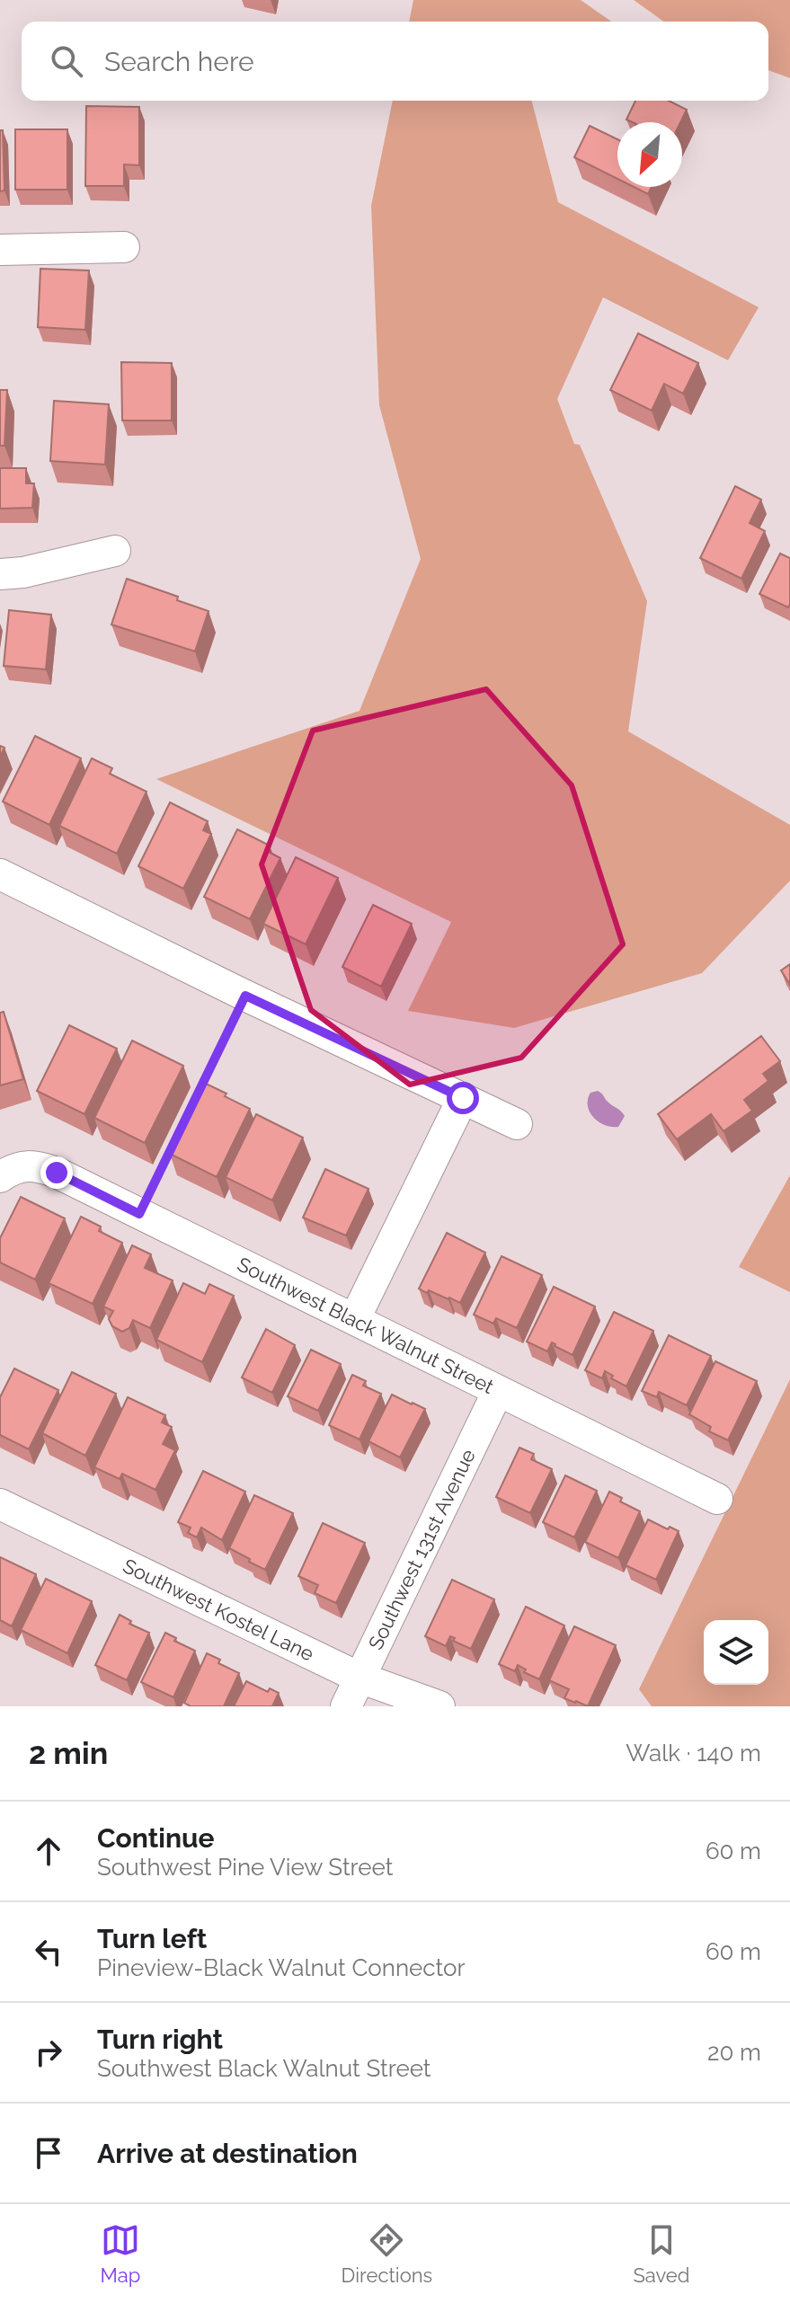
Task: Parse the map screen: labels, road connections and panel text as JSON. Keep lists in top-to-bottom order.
{
  "streets": {
    "street": ["Southwest Black Walnut Street", "Southwest 131st Avenue", "Southwest Kostel Lane"]
  },
  "crossings": [
    ["Southwest Black Walnut Street", "Southwest 131st Avenue"],
    ["Southwest 131st Avenue", "Southwest Kostel Lane"]
  ],
  "north": "bottom left",
  "page": {
    "search": "Search here",
    "heading": ["2 min", "Walk · 140 m"],
    "list": [
      ["Continue", "Southwest Pine View Street", "60 m"],
      ["Turn left", "Pineview-Black Walnut Connector", "60 m"],
      ["Turn right", "Southwest Black Walnut Street", "20 m"],
      "Arrive at destination"
    ],
    "nav": ["Map", "Directions", "Saved"]
  }
}
